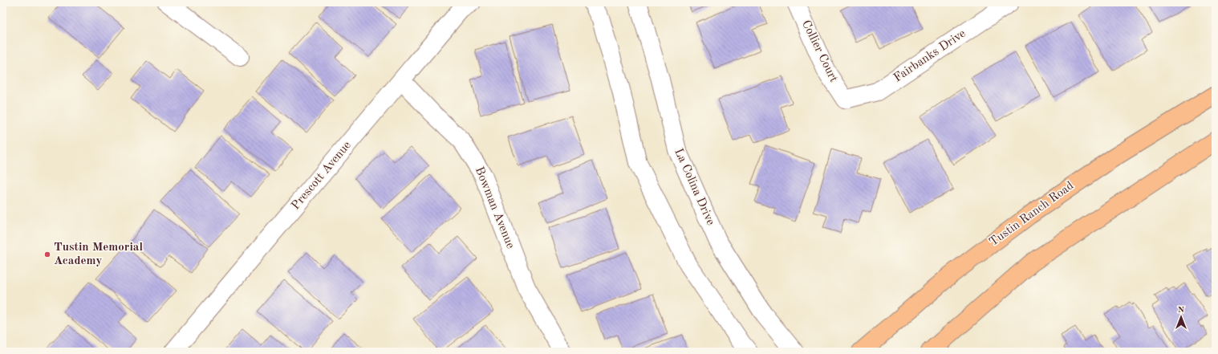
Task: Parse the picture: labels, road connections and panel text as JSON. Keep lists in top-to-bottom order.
{
  "streets": {
    "main road": ["Tustin Ranch Road"],
    "street": [
      "Collier Court",
      "Fairbanks Drive",
      "Prescott Avenue",
      "La Colina Drive",
      "Bowman Avenue"
    ]
  },
  "crossings": [
    ["Collier Court", "Fairbanks Drive"],
    ["Prescott Avenue", "Bowman Avenue"]
  ],
  "places": ["Tustin Memorial Academy"],
  "north": "top"
}
